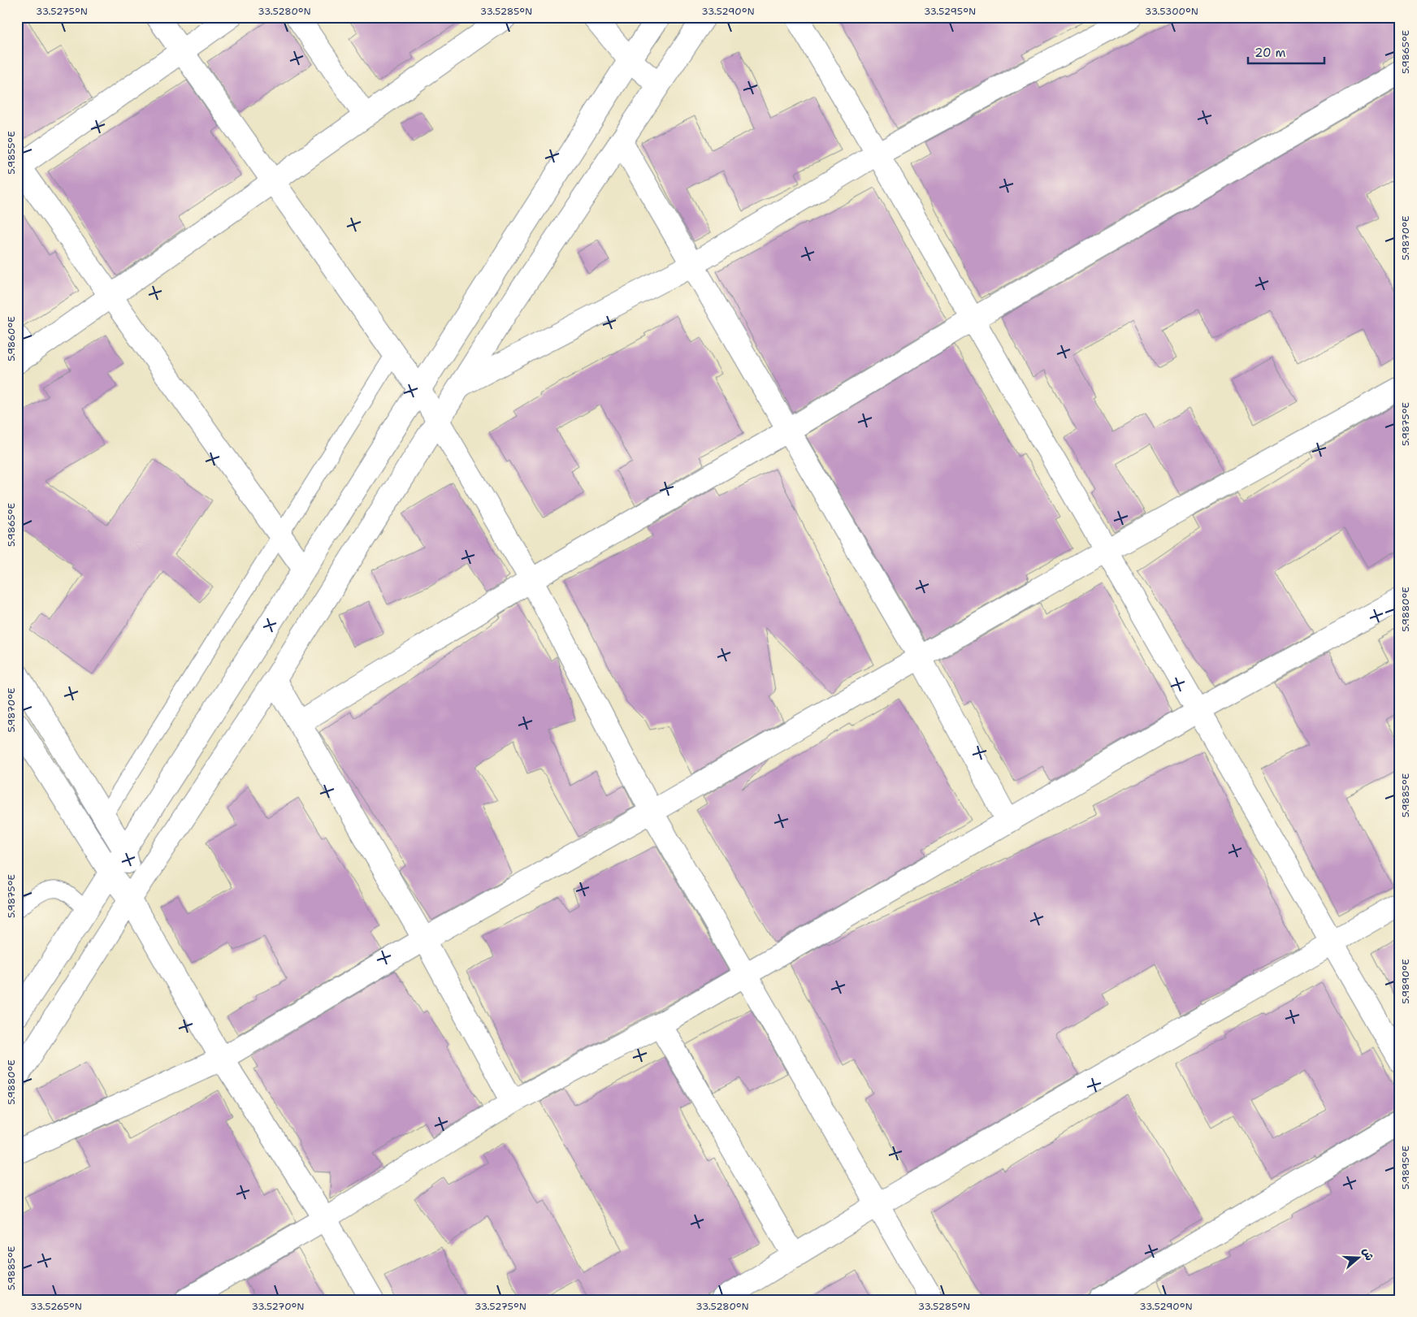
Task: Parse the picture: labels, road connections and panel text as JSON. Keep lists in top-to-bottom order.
{
  "scale_bar": "20 m",
  "north": "right",
  "coordinates": [
    "33.5275°N",
    "33.5280°N",
    "33.5285°N",
    "33.5290°N",
    "33.5295°N",
    "33.5300°N",
    "5.9865°E",
    "5.9855°E",
    "5.9870°E",
    "5.9860°E",
    "5.9875°E",
    "5.9880°E",
    "5.9885°E",
    "5.9890°E",
    "5.9895°E",
    "33.5265°N",
    "33.5270°N"
  ]
}
